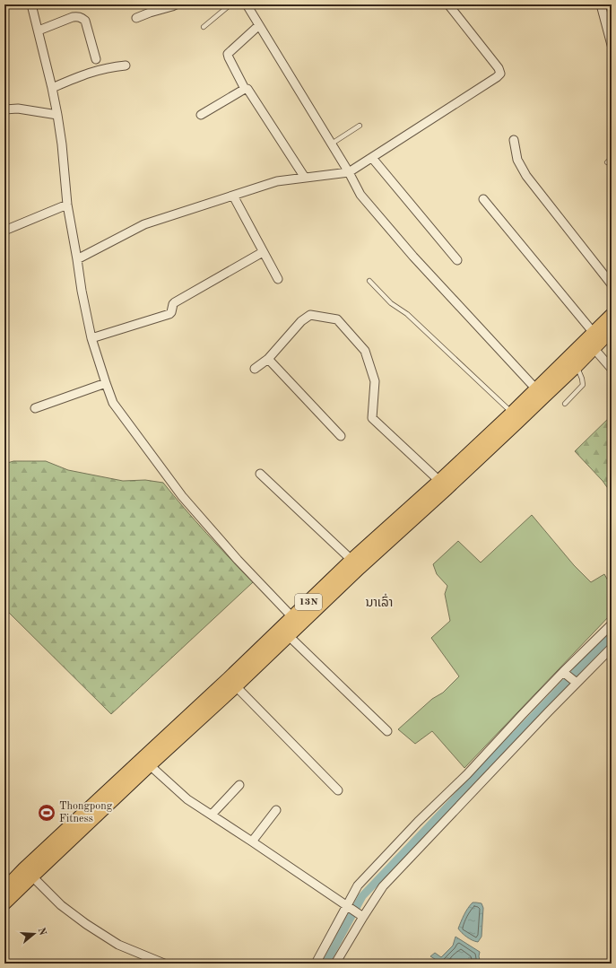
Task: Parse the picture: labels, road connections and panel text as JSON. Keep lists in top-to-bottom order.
{
  "streets": {
    "highway": ["13N"]
  },
  "districts": ["ນາເລົ່າ"],
  "places": {
    "sports": ["Thongpong Fitness"]
  },
  "north": "right"
}
